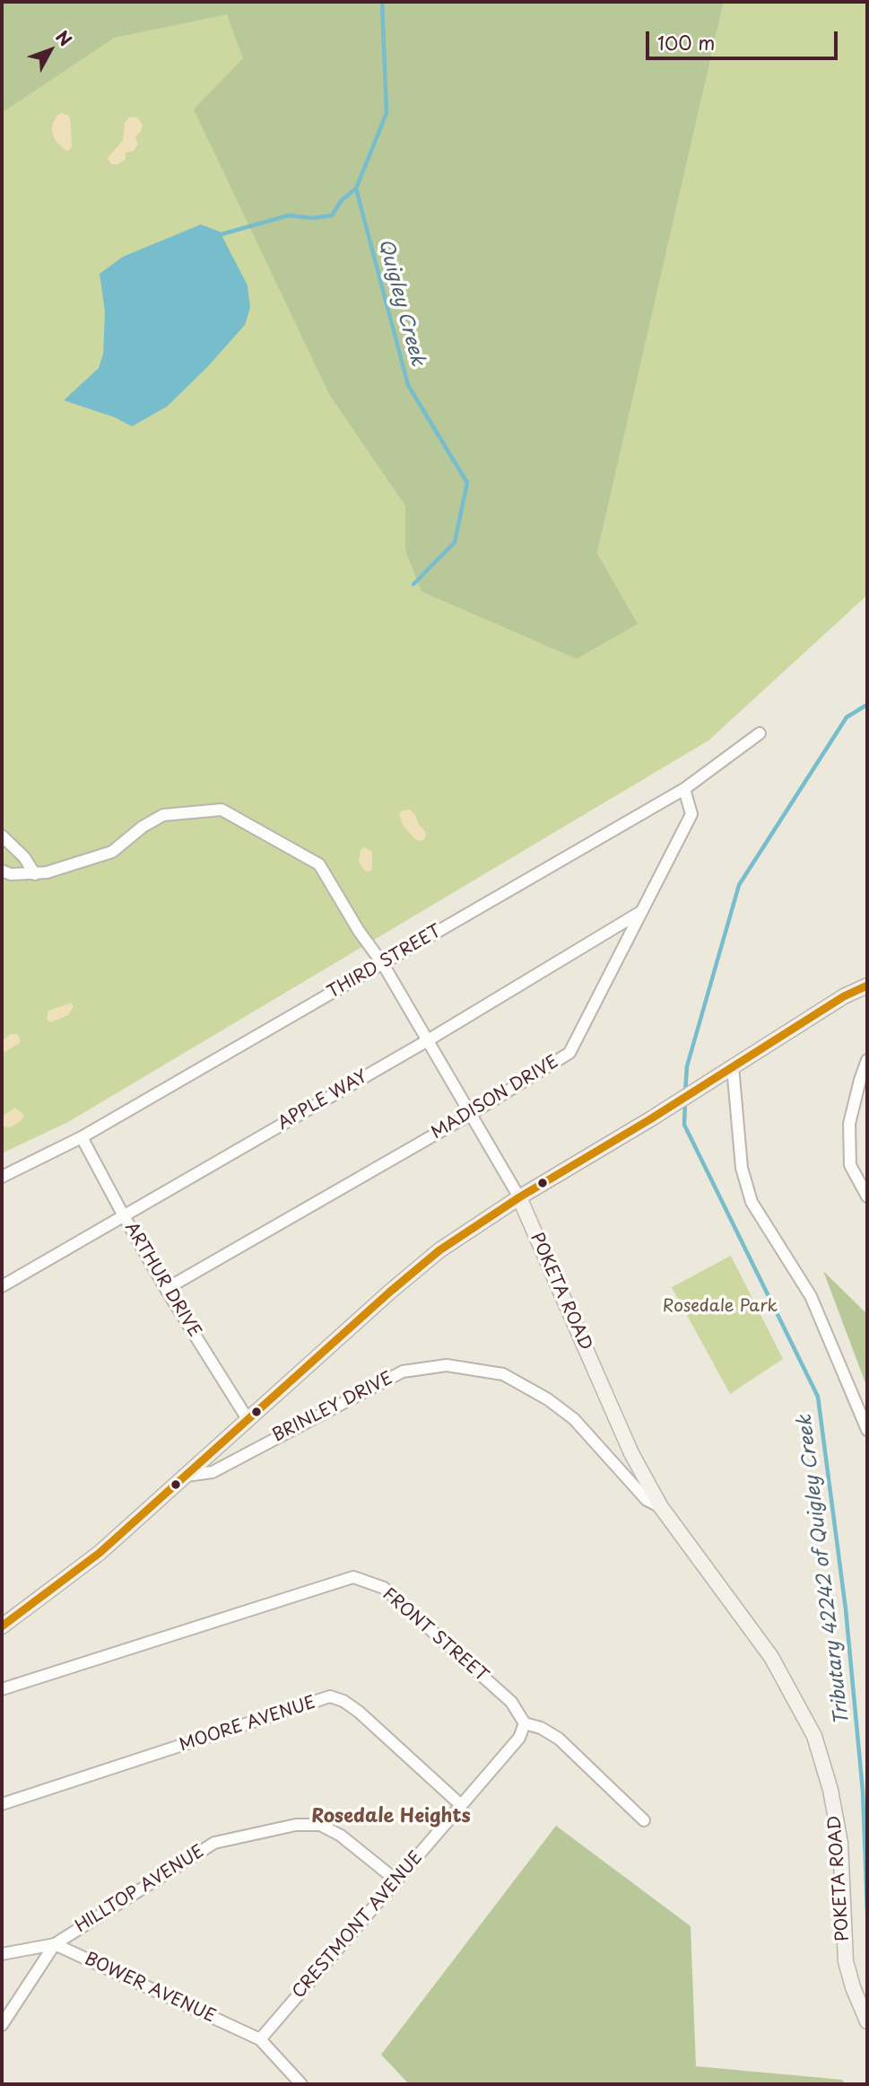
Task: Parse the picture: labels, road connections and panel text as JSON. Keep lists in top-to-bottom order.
{
  "streets": {
    "street": [
      "THIRD STREET",
      "MADISON DRIVE",
      "APPLE WAY",
      "ARTHUR DRIVE",
      "POKETA ROAD",
      "BRINLEY DRIVE",
      "FRONT STREET",
      "MOORE AVENUE",
      "HILLTOP AVENUE",
      "CRESTMONT AVENUE",
      "BOWER AVENUE"
    ]
  },
  "crossings": [
    ["THIRD STREET", "MADISON DRIVE"],
    ["THIRD STREET", "ARTHUR DRIVE"],
    ["THIRD STREET", "POKETA ROAD"],
    ["MADISON DRIVE", "APPLE WAY"],
    ["MADISON DRIVE", "ARTHUR DRIVE"],
    ["MADISON DRIVE", "POKETA ROAD"],
    ["APPLE WAY", "ARTHUR DRIVE"],
    ["APPLE WAY", "POKETA ROAD"],
    ["POKETA ROAD", "BRINLEY DRIVE"],
    ["FRONT STREET", "CRESTMONT AVENUE"],
    ["MOORE AVENUE", "CRESTMONT AVENUE"],
    ["HILLTOP AVENUE", "CRESTMONT AVENUE"],
    ["HILLTOP AVENUE", "BOWER AVENUE"],
    ["CRESTMONT AVENUE", "BOWER AVENUE"]
  ],
  "districts": ["Rosedale Heights"],
  "water": ["Quigley Creek", "Tributary 42242 of Quigley Creek"],
  "parks": ["Rosedale Park"],
  "scale_bar": "100 m",
  "north": "top right"
}
